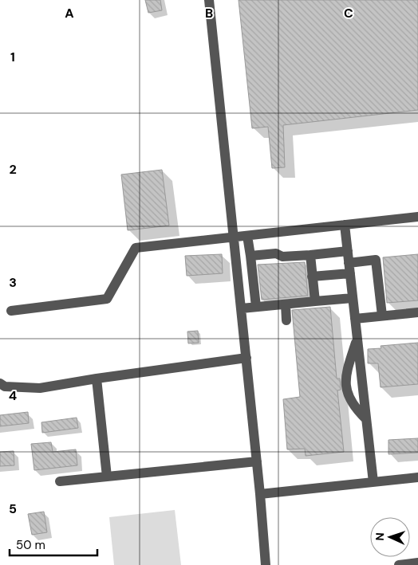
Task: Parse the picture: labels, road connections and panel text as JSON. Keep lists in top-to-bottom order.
{
  "scale_bar": "50 m",
  "north": "left",
  "grid": {
    "columns": ["A", "B", "C"],
    "rows": [
      "1",
      "2",
      "3",
      "4",
      "5"
    ]
  }
}
